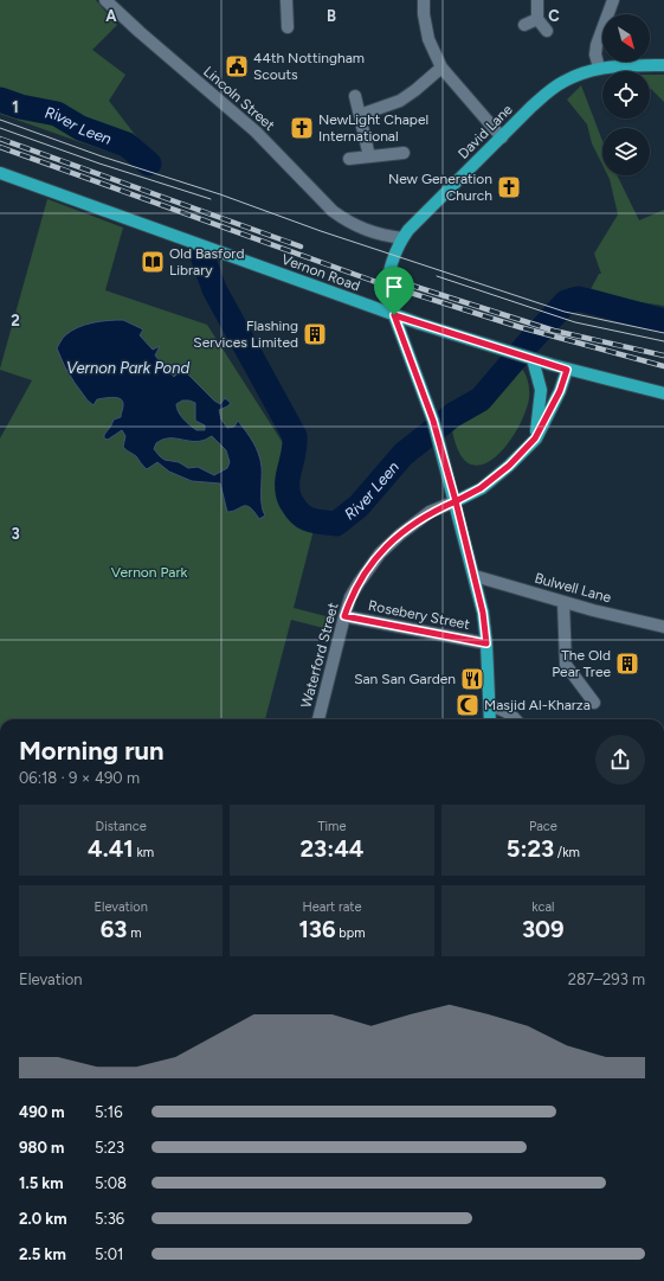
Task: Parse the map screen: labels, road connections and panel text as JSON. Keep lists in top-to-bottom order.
{
  "streets": {
    "main road": ["David Lane", "Vernon Road"],
    "street": [
      "Lincoln Street",
      "Bulwell Lane",
      "Rosebery Street",
      "Waterford Street"
    ]
  },
  "crossings": [
    ["Lincoln Street", "David Lane"],
    ["David Lane", "Vernon Road"],
    ["David Lane", "Bulwell Lane"],
    ["David Lane", "Rosebery Street"],
    ["David Lane", "Waterford Street"],
    ["Rosebery Street", "Waterford Street"]
  ],
  "water": ["River Leen", "Vernon Park Pond"],
  "parks": ["Vernon Park"],
  "places": {
    "public building": ["44th Nottingham Scouts"],
    "church": ["NewLight Chapel International", "New Generation Church"],
    "library": ["Old Basford Library"],
    "building": ["Flashing Services Limited", "The Old Pear Tree"],
    "restaurant": ["San San Garden"],
    "mosque": ["Masjid Al-Kharza"]
  },
  "north": "bottom right",
  "page": {
    "heading": ["Morning run", "06:18 · 9 × 490 m"],
    "stats": [
      ["Distance", "4.41 km"],
      ["Time", "23:44"],
      ["Pace", "5:23 /km"],
      ["Elevation", "63 m"],
      ["Heart rate", "136 bpm"],
      ["kcal", "309"]
    ],
    "chart": ["Elevation", "287–293 m"],
    "list": [
      {
        "name": "490 m",
        "note": "5:16"
      },
      {
        "name": "980 m",
        "note": "5:23"
      },
      {
        "name": "1.5 km",
        "note": "5:08"
      },
      {
        "name": "2.0 km",
        "note": "5:36"
      },
      {
        "name": "2.5 km",
        "note": "5:01"
      }
    ]
  },
  "grid": {
    "columns": ["A", "B", "C"],
    "rows": ["1", "2", "3"]
  }
}
